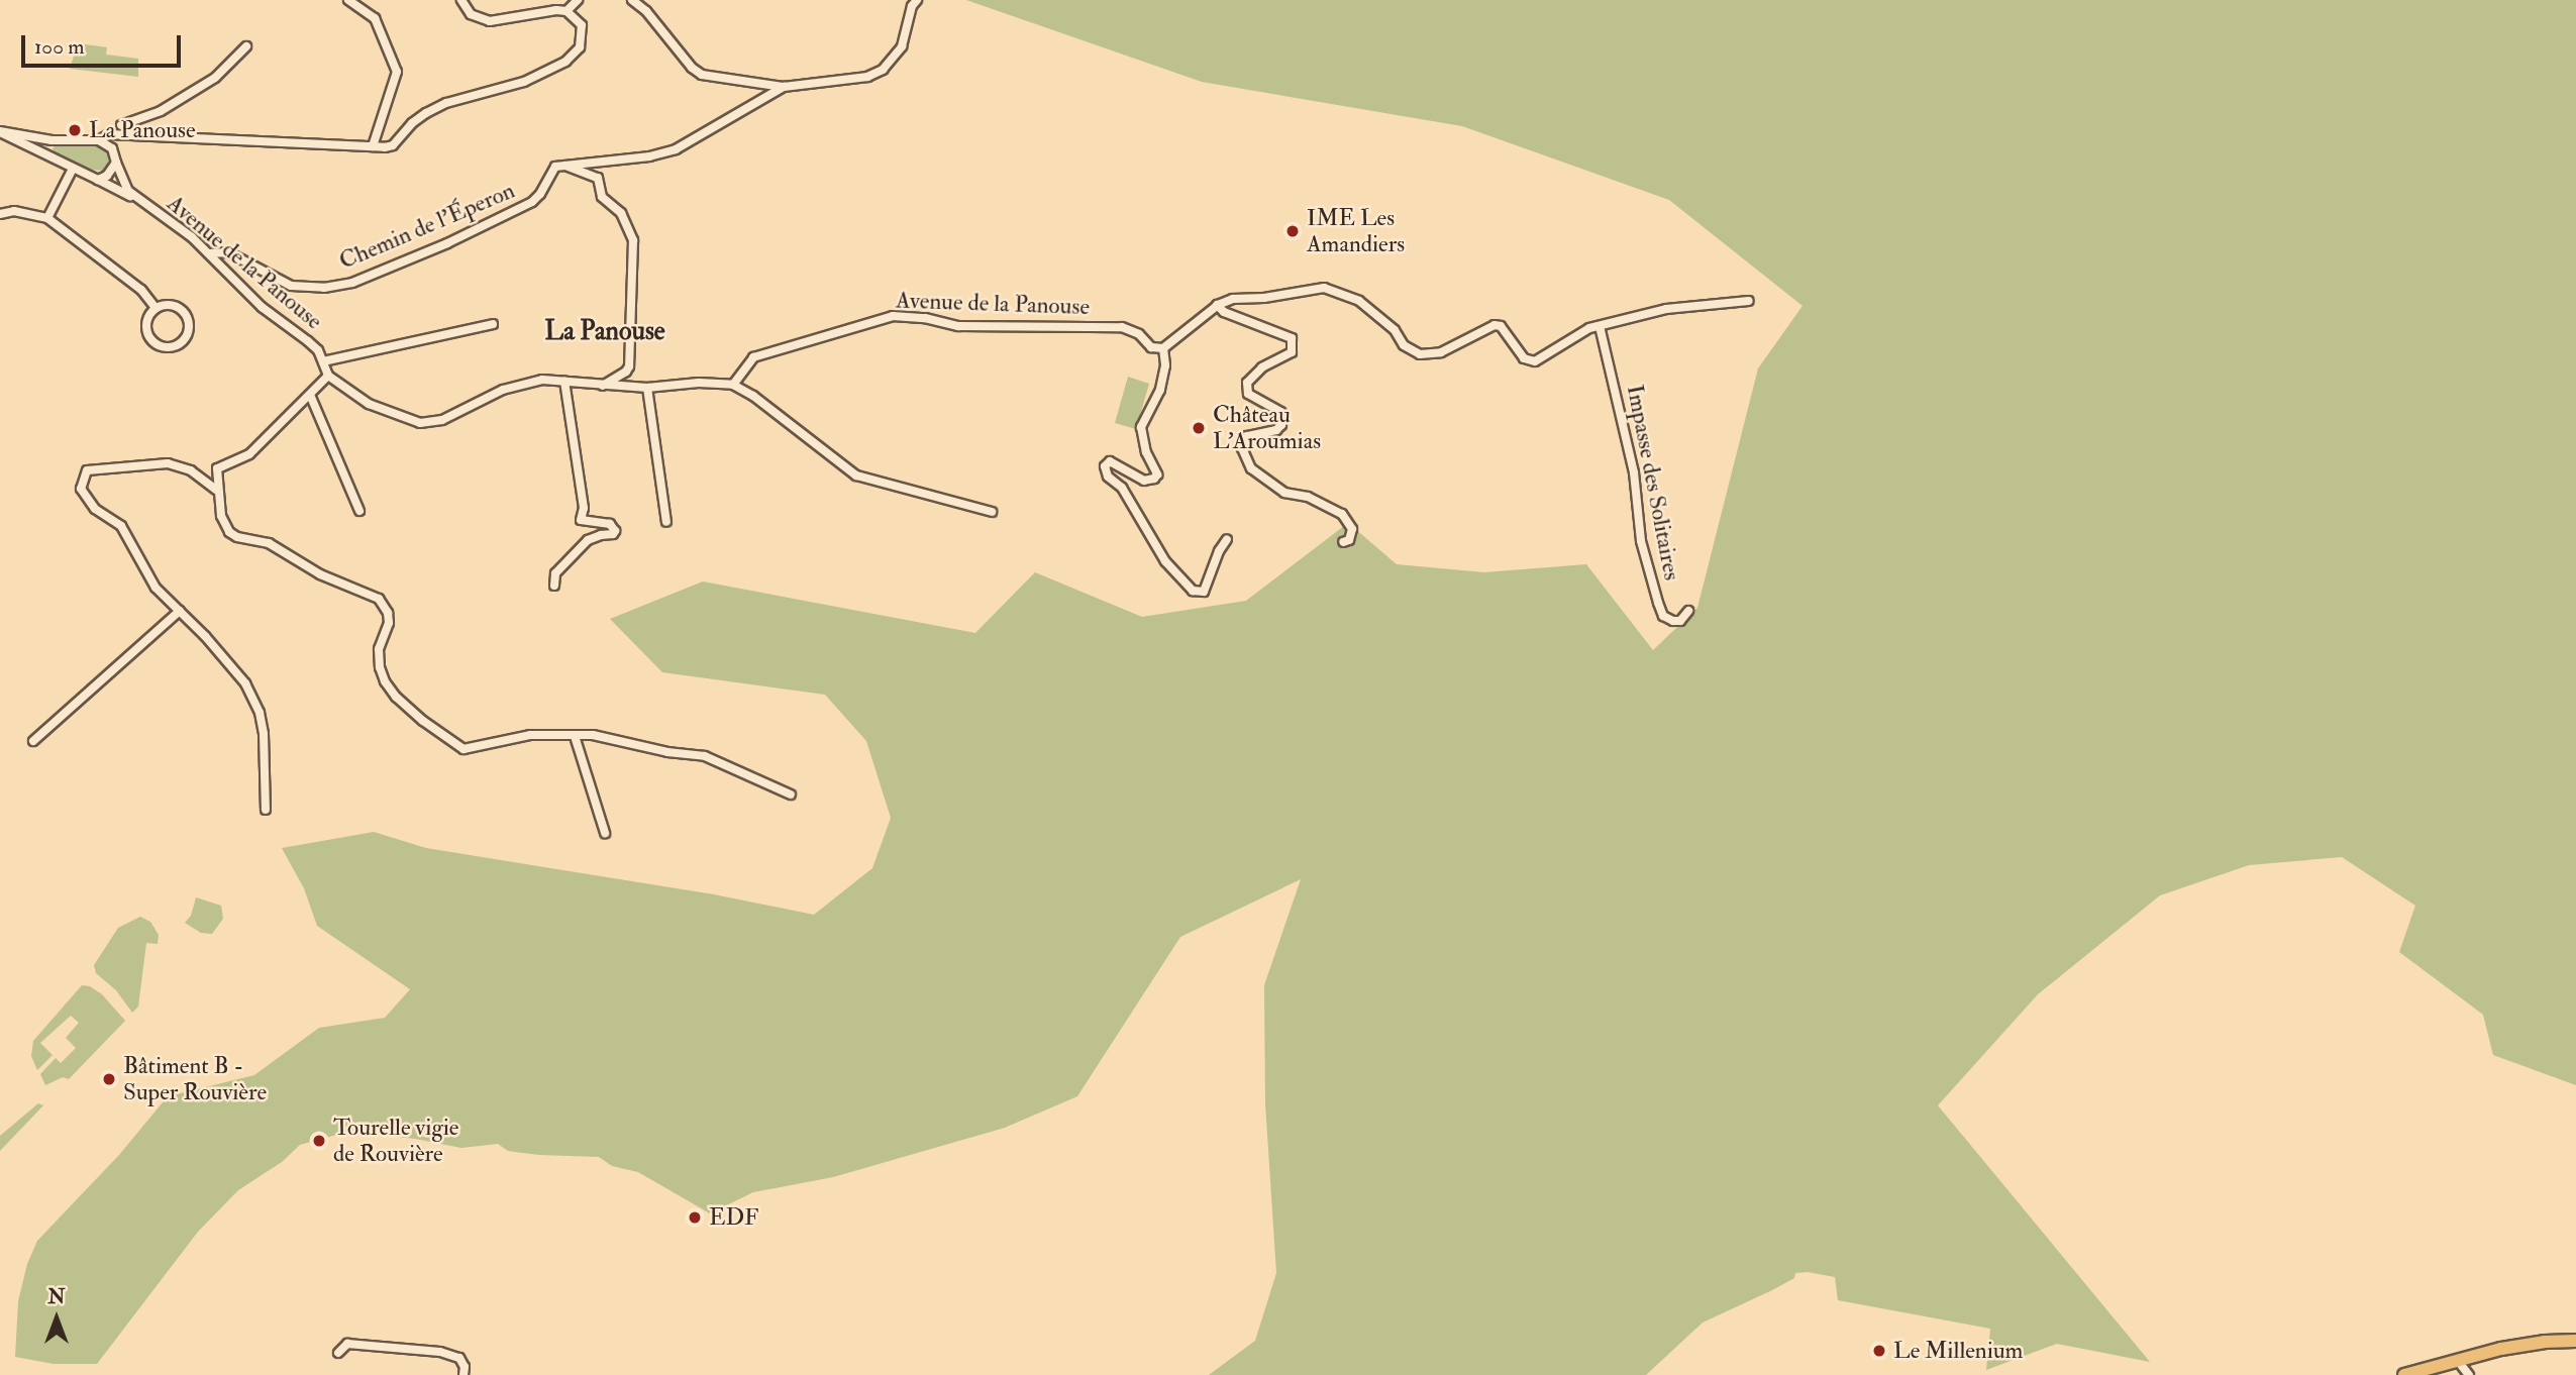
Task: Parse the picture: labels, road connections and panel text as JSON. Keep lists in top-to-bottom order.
{
  "streets": {
    "street": ["Chemin de l'Éperon", "Avenue de la Panouse", "Impasse des Solitaires"]
  },
  "crossings": [
    ["Chemin de l'Éperon", "Avenue de la Panouse"]
  ],
  "districts": ["La Panouse"],
  "places": [
    "La Panouse",
    "IME Les Amandiers",
    "Château L'Aroumias",
    "Bâtiment B - Super Rouvière",
    "Tourelle vigie de Rouvière",
    "EDF",
    "Le Millenium"
  ],
  "scale_bar": "100 m",
  "north": "top"
}
